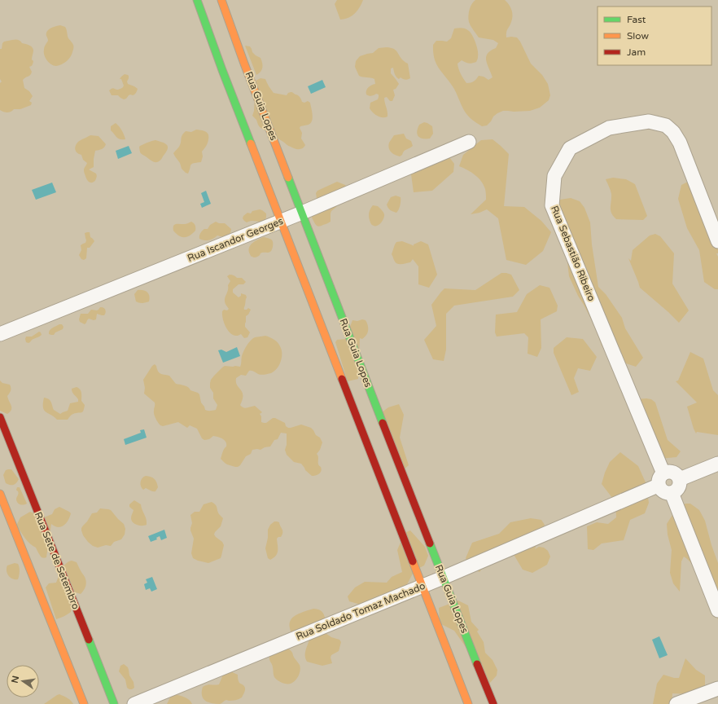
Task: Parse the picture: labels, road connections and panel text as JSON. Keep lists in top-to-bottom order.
{
  "streets": {
    "main road": ["Rua Guia Lopes", "Rua Sete de Setembro"],
    "street": ["Rua Iscandor Georges", "Rua Sebastião Ribeiro", "Rua Soldado Tomaz Machado"]
  },
  "crossings": [
    ["Rua Guia Lopes", "Rua Iscandor Georges"],
    ["Rua Guia Lopes", "Rua Soldado Tomaz Machado"],
    ["Rua Sebastião Ribeiro", "Rua Soldado Tomaz Machado"]
  ],
  "legend": ["Fast", "Slow", "Jam"],
  "north": "left"
}
